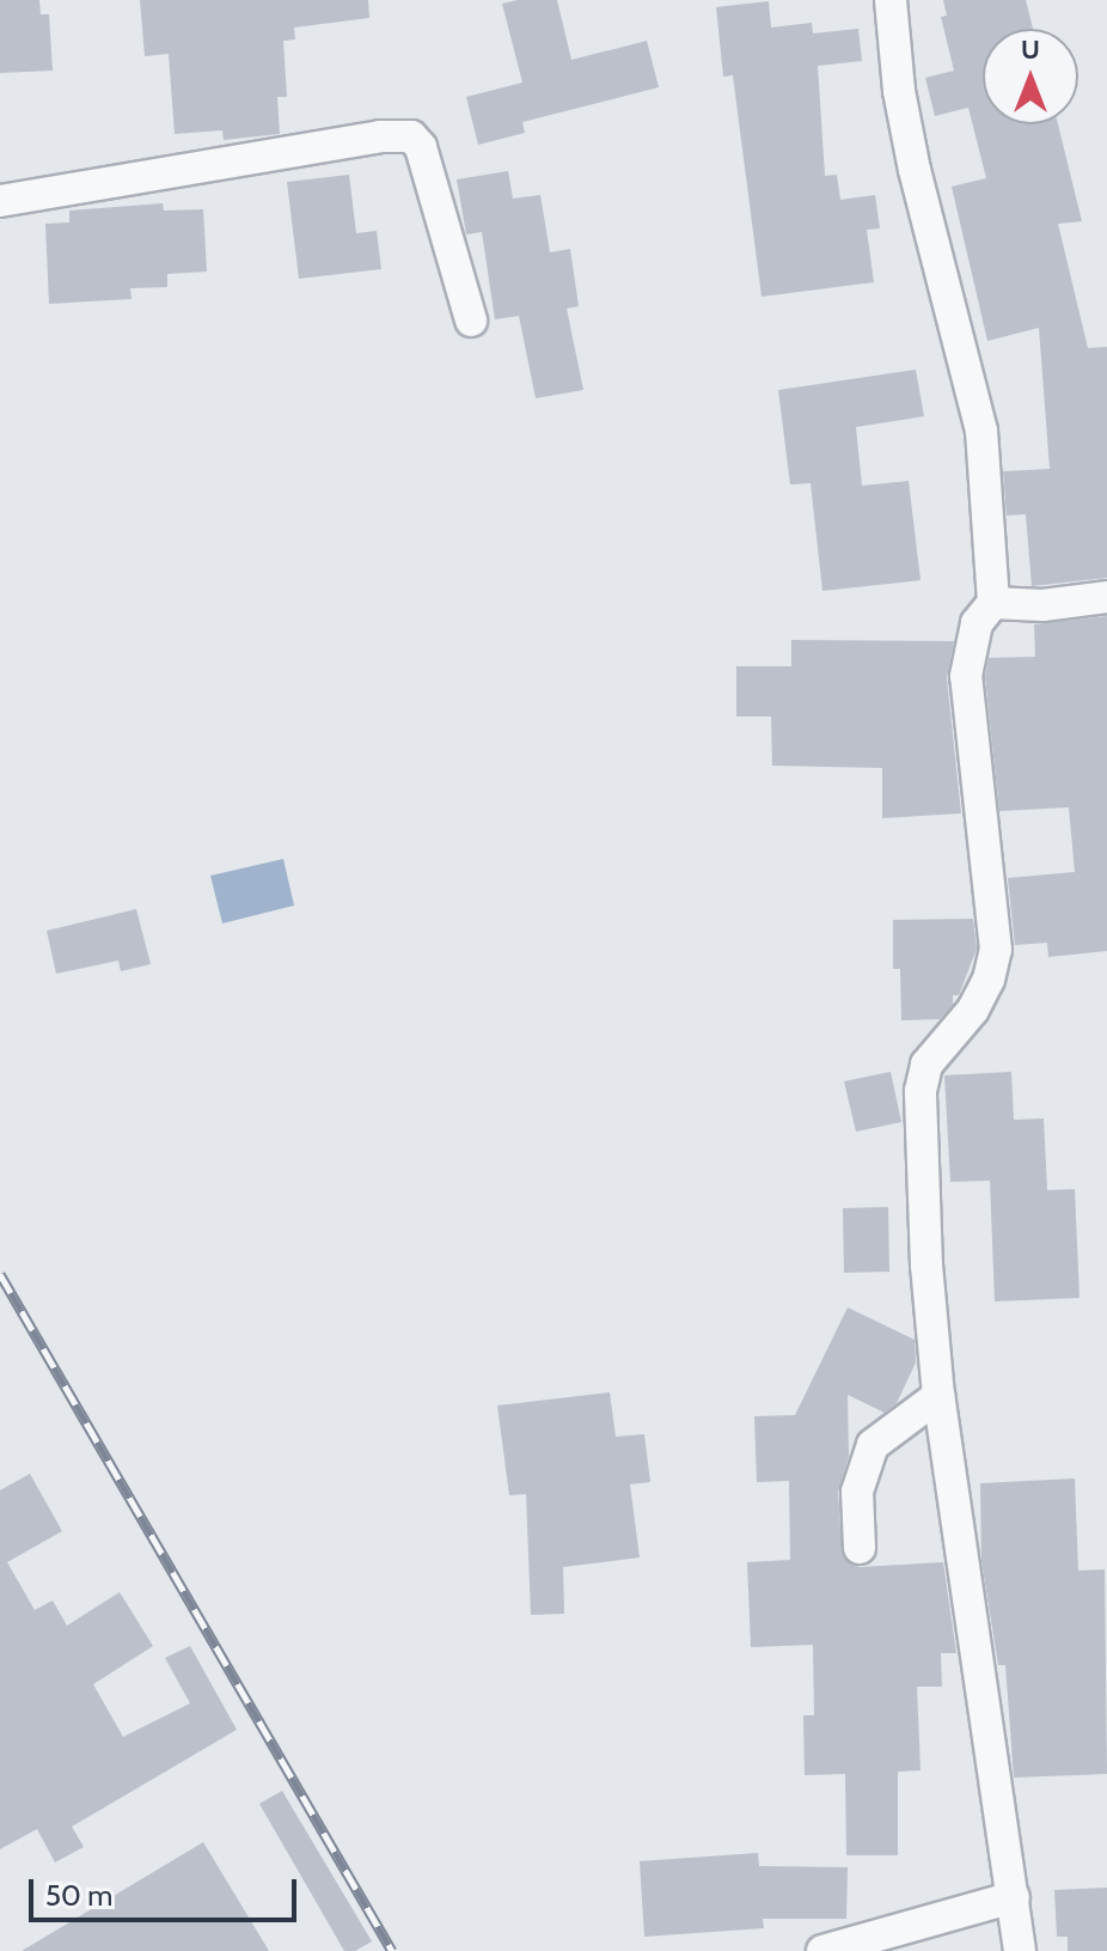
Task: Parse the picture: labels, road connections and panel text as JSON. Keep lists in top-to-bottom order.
{
  "scale_bar": "50 m",
  "north": "top"
}
